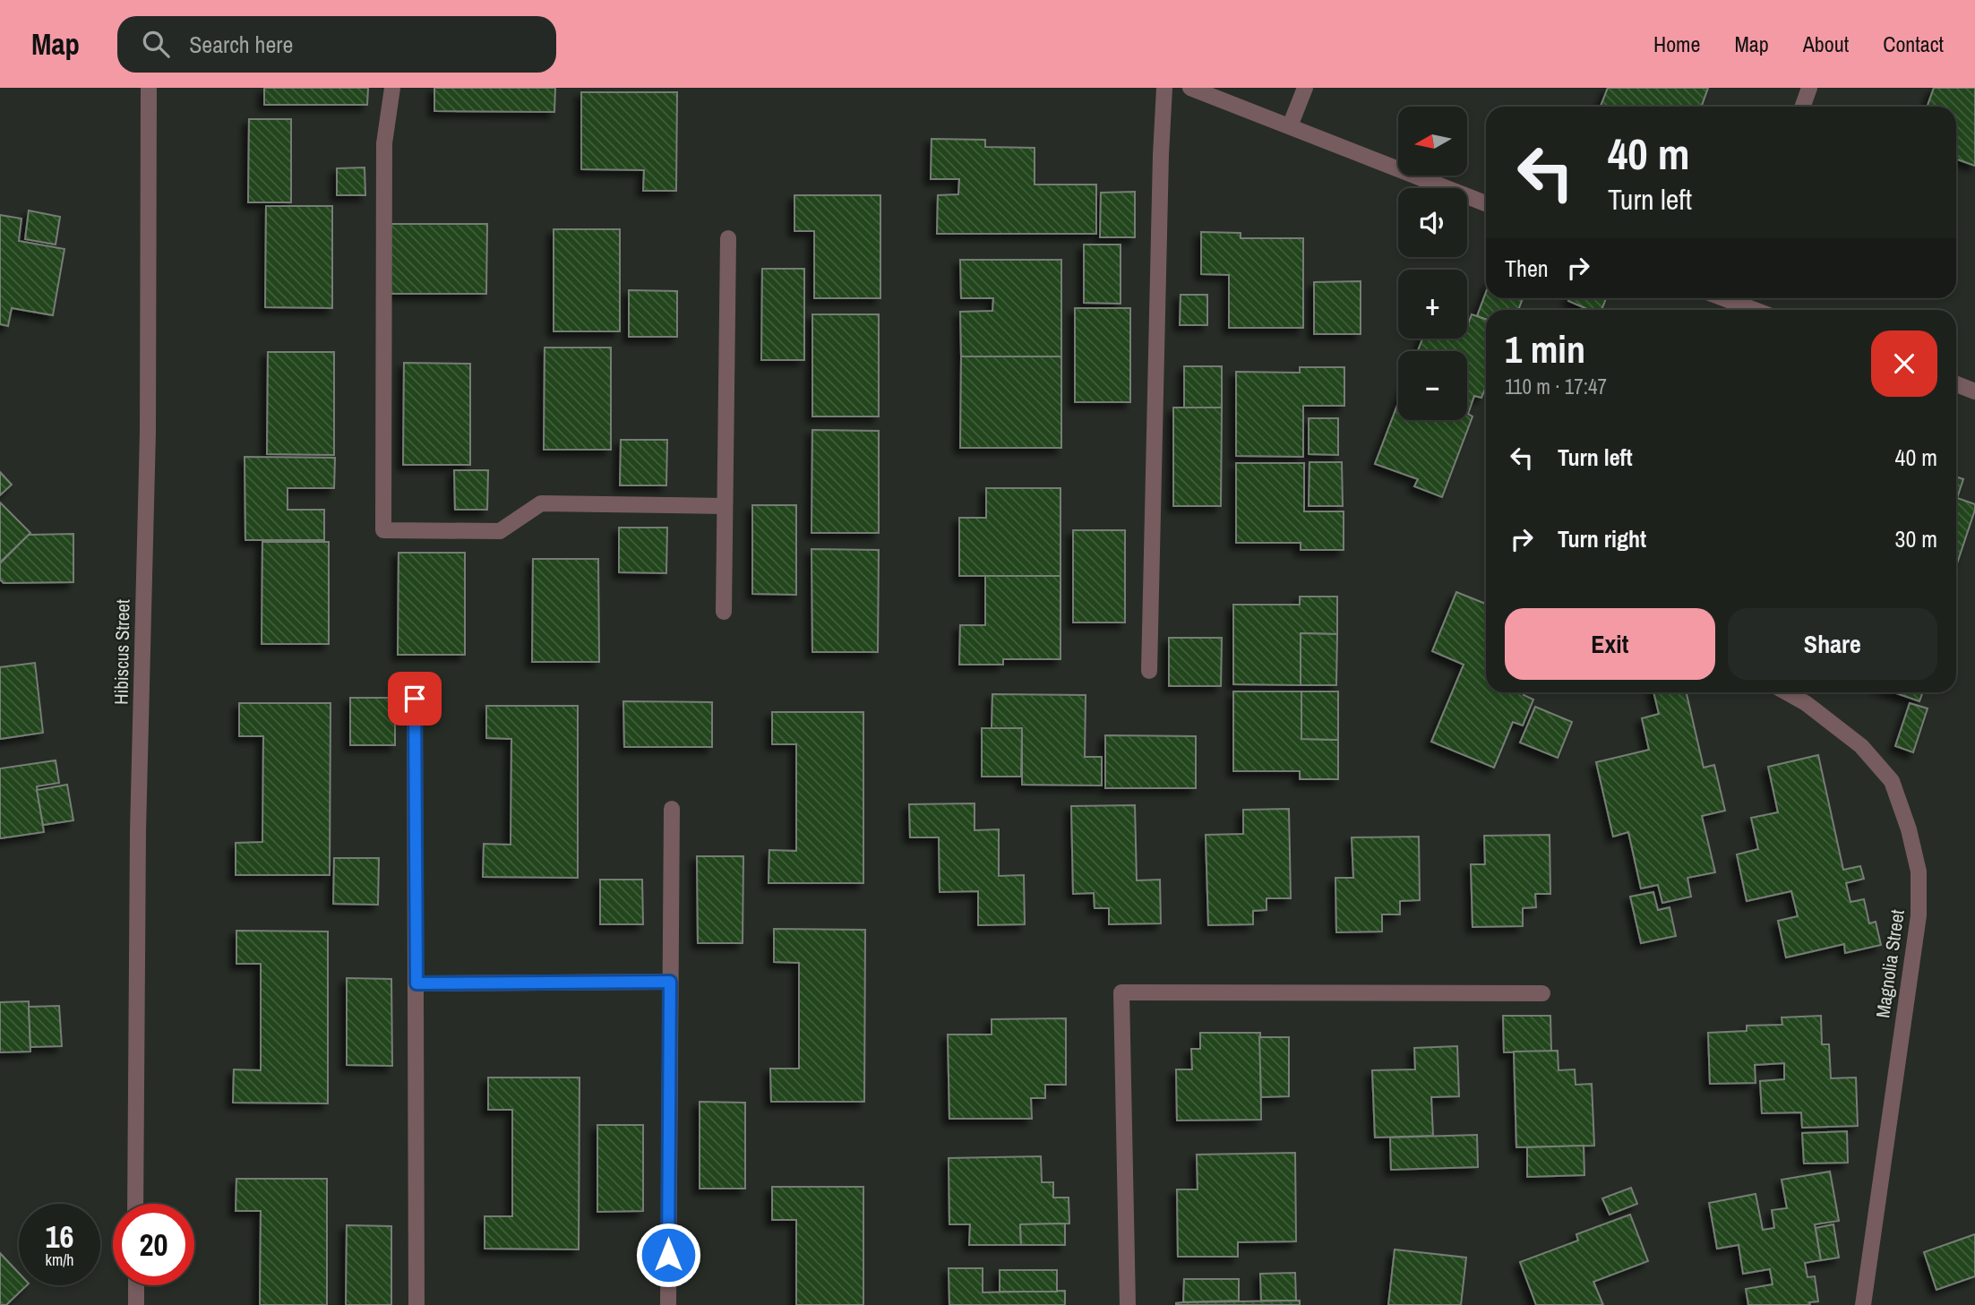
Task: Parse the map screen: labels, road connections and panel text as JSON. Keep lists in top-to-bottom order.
{
  "streets": {
    "street": ["Hibiscus Street", "Magnolia Street"]
  },
  "north": "left",
  "page": {
    "header": "Map",
    "search": "Search here",
    "nav": [
      "Home",
      "Map",
      "About",
      "Contact"
    ],
    "map_buttons": ["+", "−"],
    "turn": ["40 m", "Turn left"],
    "then": "Then",
    "heading": ["1 min", "110 m · 17:47"],
    "list": [
      {
        "name": "Turn left",
        "value": "40 m"
      },
      {
        "name": "Turn right",
        "value": "30 m"
      }
    ],
    "buttons": ["Exit", "Share"],
    "speed": "16 km/h",
    "limit": "20"
  }
}
